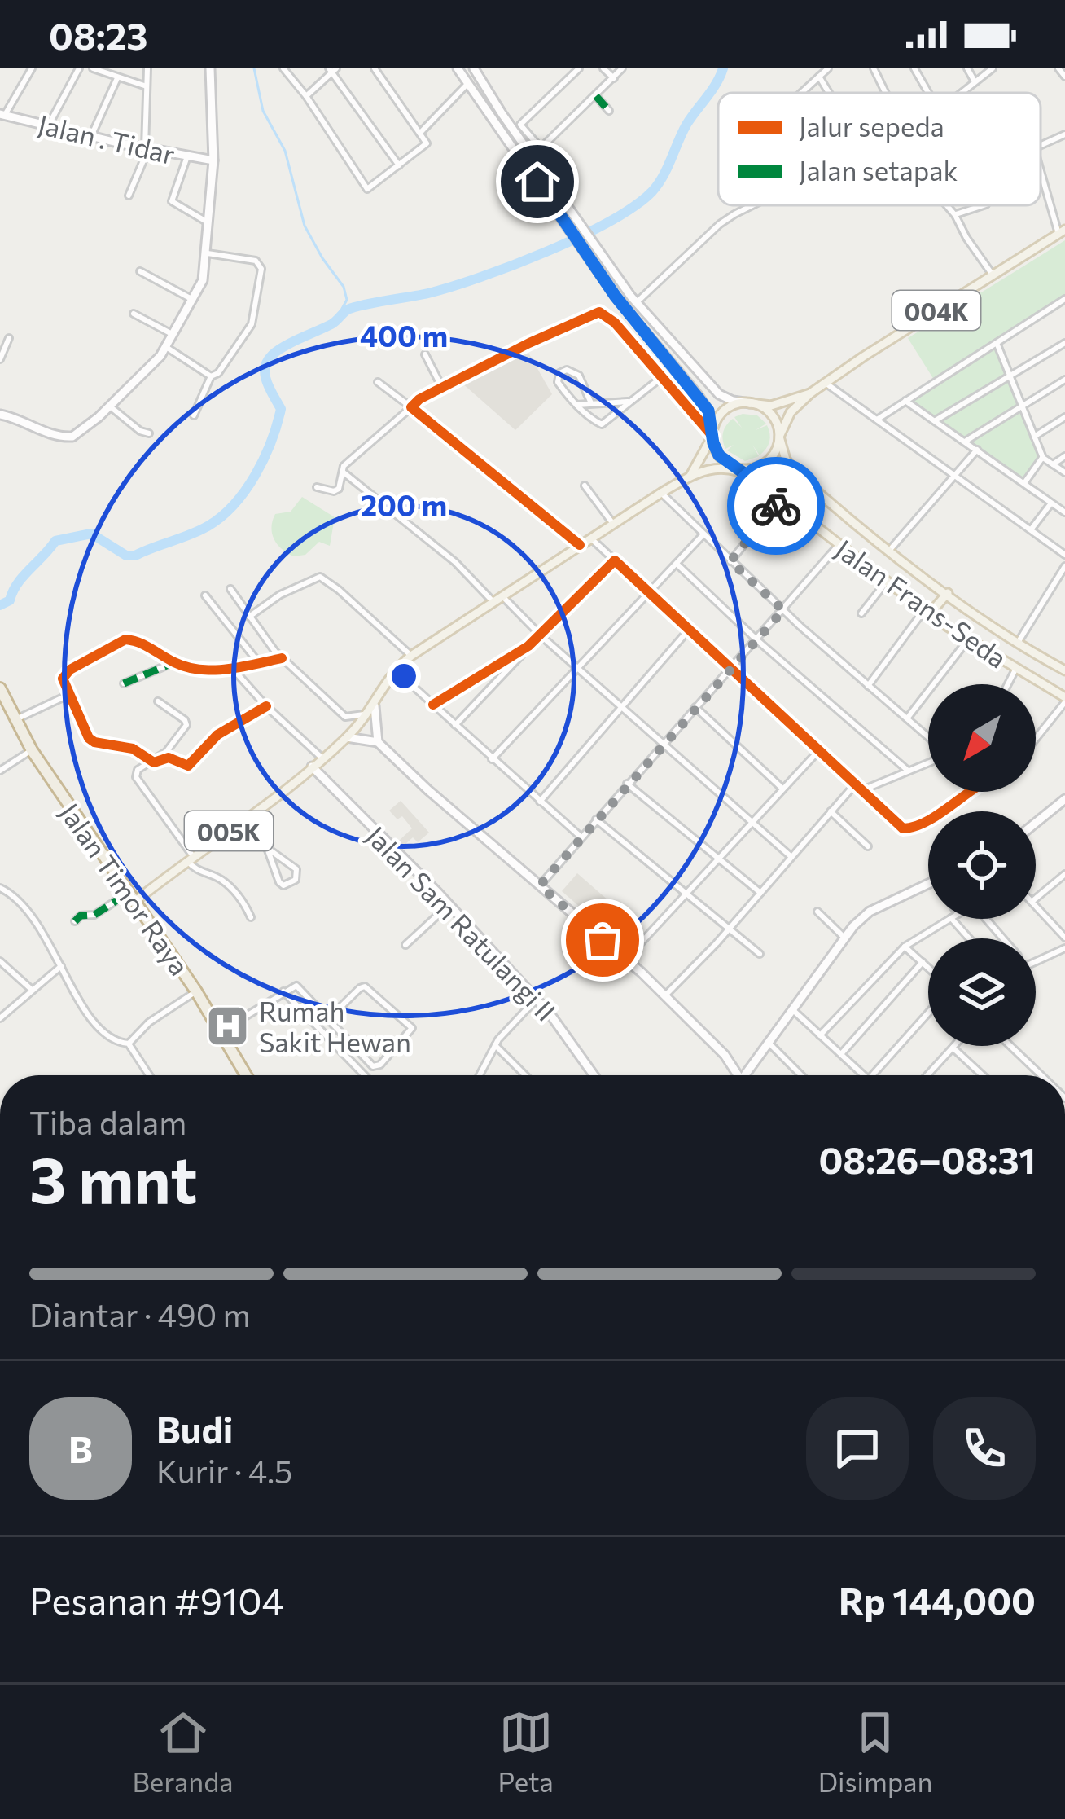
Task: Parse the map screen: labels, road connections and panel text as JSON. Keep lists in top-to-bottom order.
{
  "streets": {
    "highway": ["Jalan Timor Raya"],
    "main road": ["004K", "Jalan Frans-Seda", "005K"],
    "street": ["Jalan . Tidar", "Jalan Sam Ratulangi II"]
  },
  "crossings": [
    ["004K", "Jalan Frans-Seda"],
    ["004K", "005K"],
    ["Jalan Frans-Seda", "005K"],
    ["005K", "Jalan Timor Raya"],
    ["005K", "Jalan Sam Ratulangi II"]
  ],
  "places": {
    "hospital": ["Rumah Sakit Hewan"]
  },
  "legend": ["Jalur sepeda", "Jalan setapak"],
  "north": "bottom left",
  "page": {
    "status": "08:23",
    "heading": ["3 mnt", "Tiba dalam", "08:26–08:31"],
    "panel": [
      "Budi",
      "Kurir · 4.5",
      "Pesanan #9104",
      "Rp 144,000"
    ],
    "bar": "Diantar · 490 m",
    "round": "B",
    "tabs": ["Beranda", "Peta", "Disimpan"]
  },
  "rings": ["400 m", "200 m"]
}
